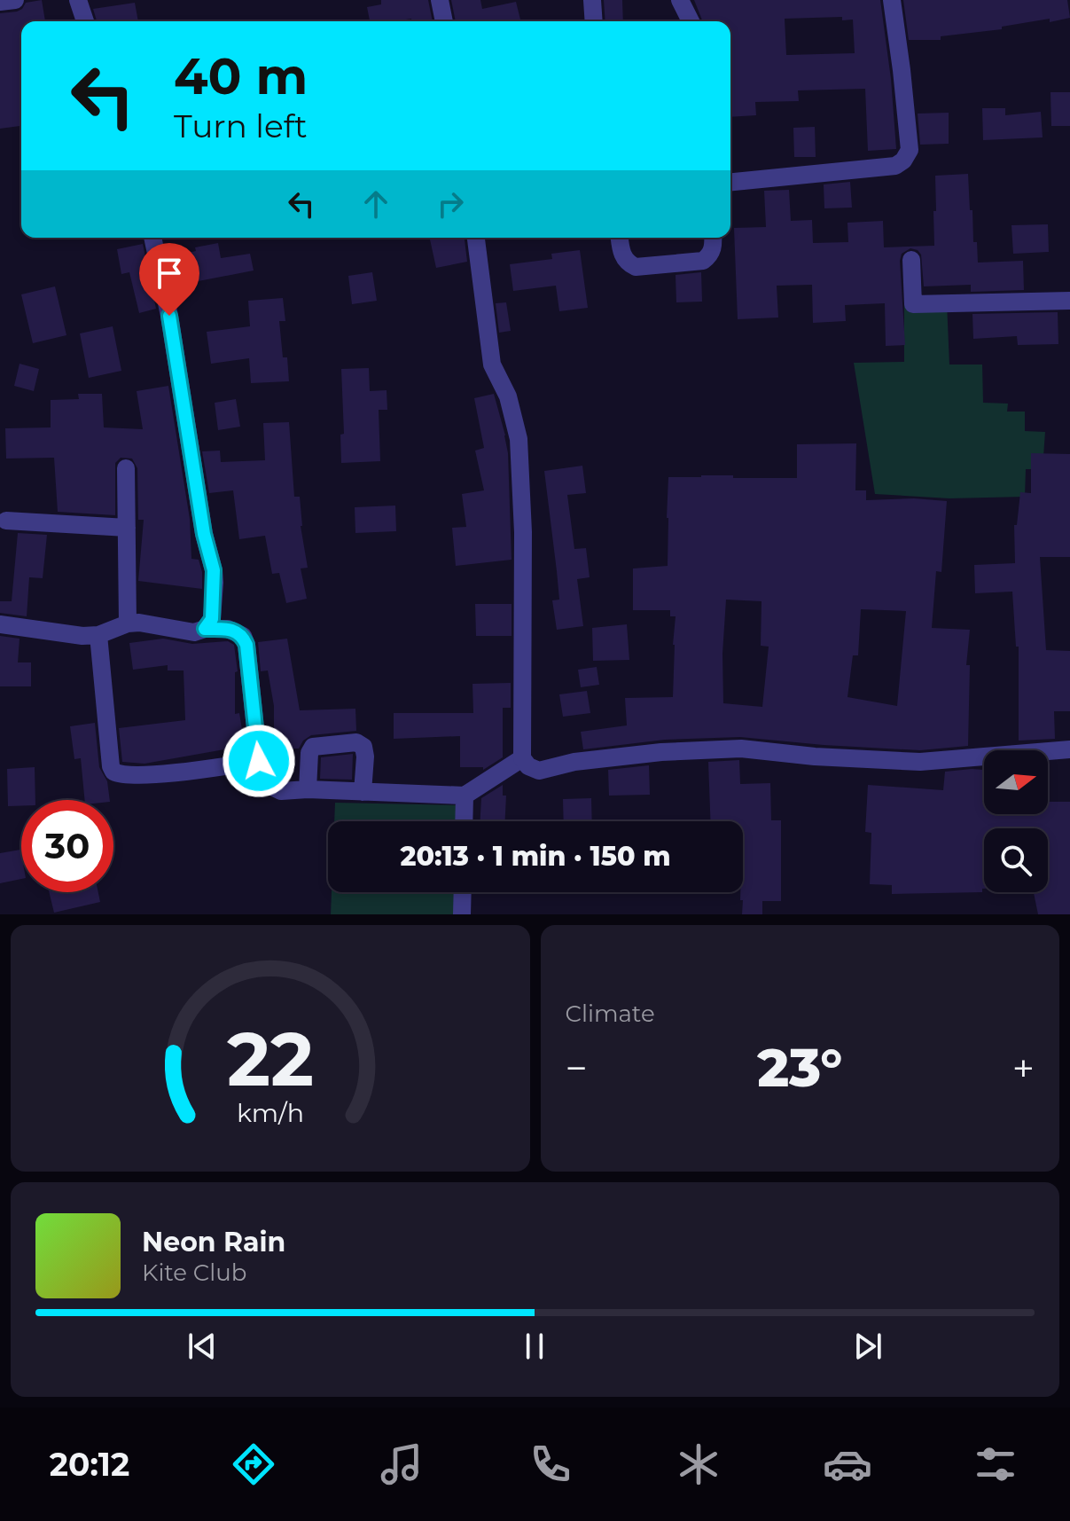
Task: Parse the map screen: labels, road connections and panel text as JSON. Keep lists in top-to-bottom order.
{
  "north": "right",
  "page": {
    "turn": ["40 m", "Turn left"],
    "limit": "30",
    "trip": "20:13 · 1 min · 150 m",
    "tile": "Climate",
    "heat": ["−", "23°", "+"],
    "song": ["Neon Rain", "Kite Club"],
    "tabs": "20:12",
    "gauge": ["22", "km/h"]
  }
}
